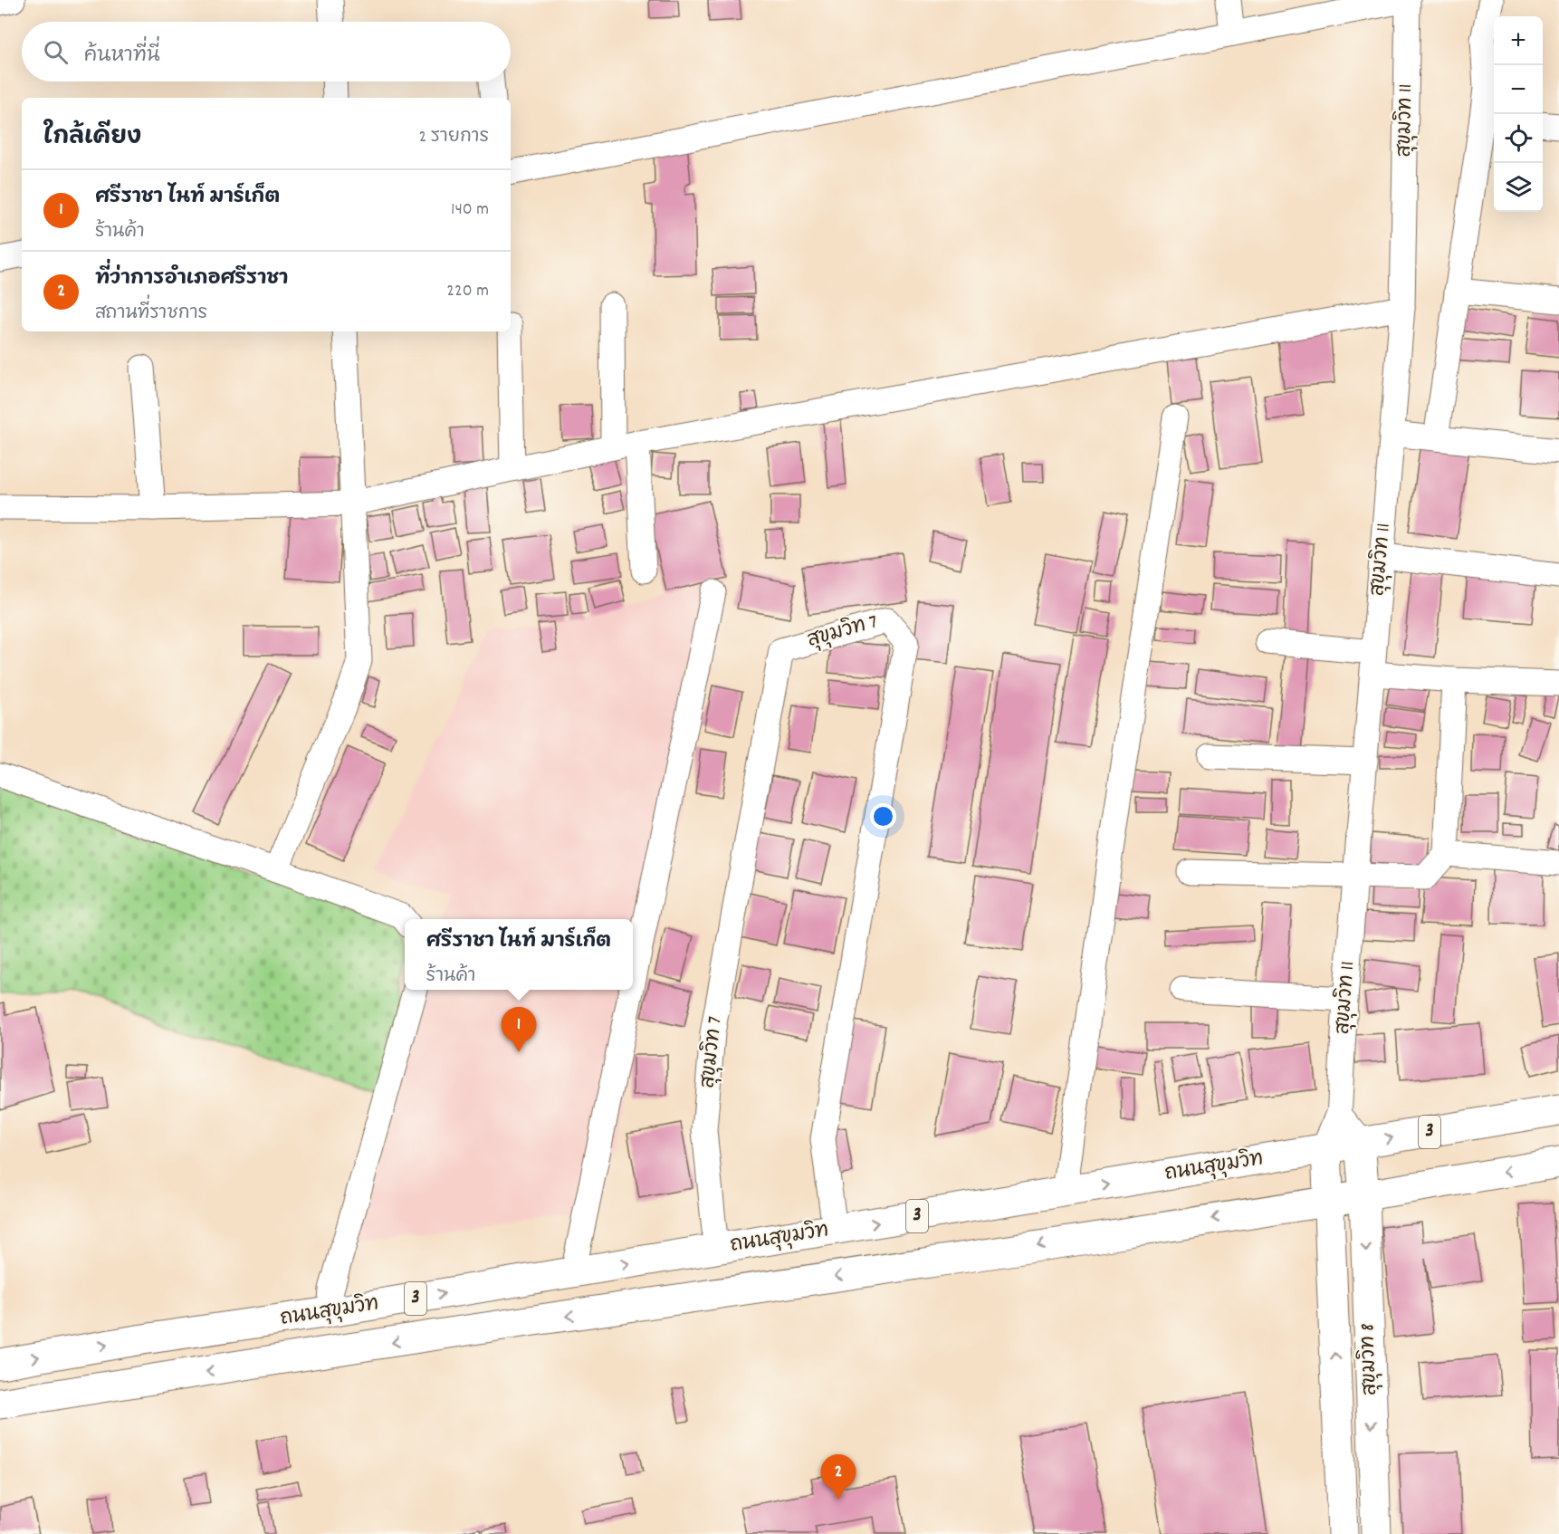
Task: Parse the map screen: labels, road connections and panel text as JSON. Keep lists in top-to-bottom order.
{
  "streets": {
    "main road": [
      "สุขุมวิท 11",
      "3",
      "ถนนสุขุมวิท",
      "สุขุมวิท 8"
    ],
    "street": ["สุขุมวิท 7"]
  },
  "crossings": [
    ["สุขุมวิท 11", "ถนนสุขุมวิท"],
    ["สุขุมวิท 11", "สุขุมวิท 8"],
    ["สุขุมวิท 7", "ถนนสุขุมวิท"],
    ["ถนนสุขุมวิท", "สุขุมวิท 8"]
  ],
  "page": {
    "map_buttons": ["+", "−"],
    "search": "ค้นหาที่นี่",
    "heading": ["ใกล้เคียง", "2 รายการ"],
    "list": [
      {
        "mark": "1",
        "name": "ศรีราชา ไนท์ มาร์เก็ต",
        "note": "ร้านค้า",
        "value": "140 m"
      },
      {
        "mark": "2",
        "name": "ที่ว่าการอำเภอศรีราชา",
        "note": "สถานที่ราชการ",
        "value": "220 m"
      }
    ],
    "popup": ["ศรีราชา ไนท์ มาร์เก็ต", "ร้านค้า"],
    "pins": ["1", "2"]
  }
}
